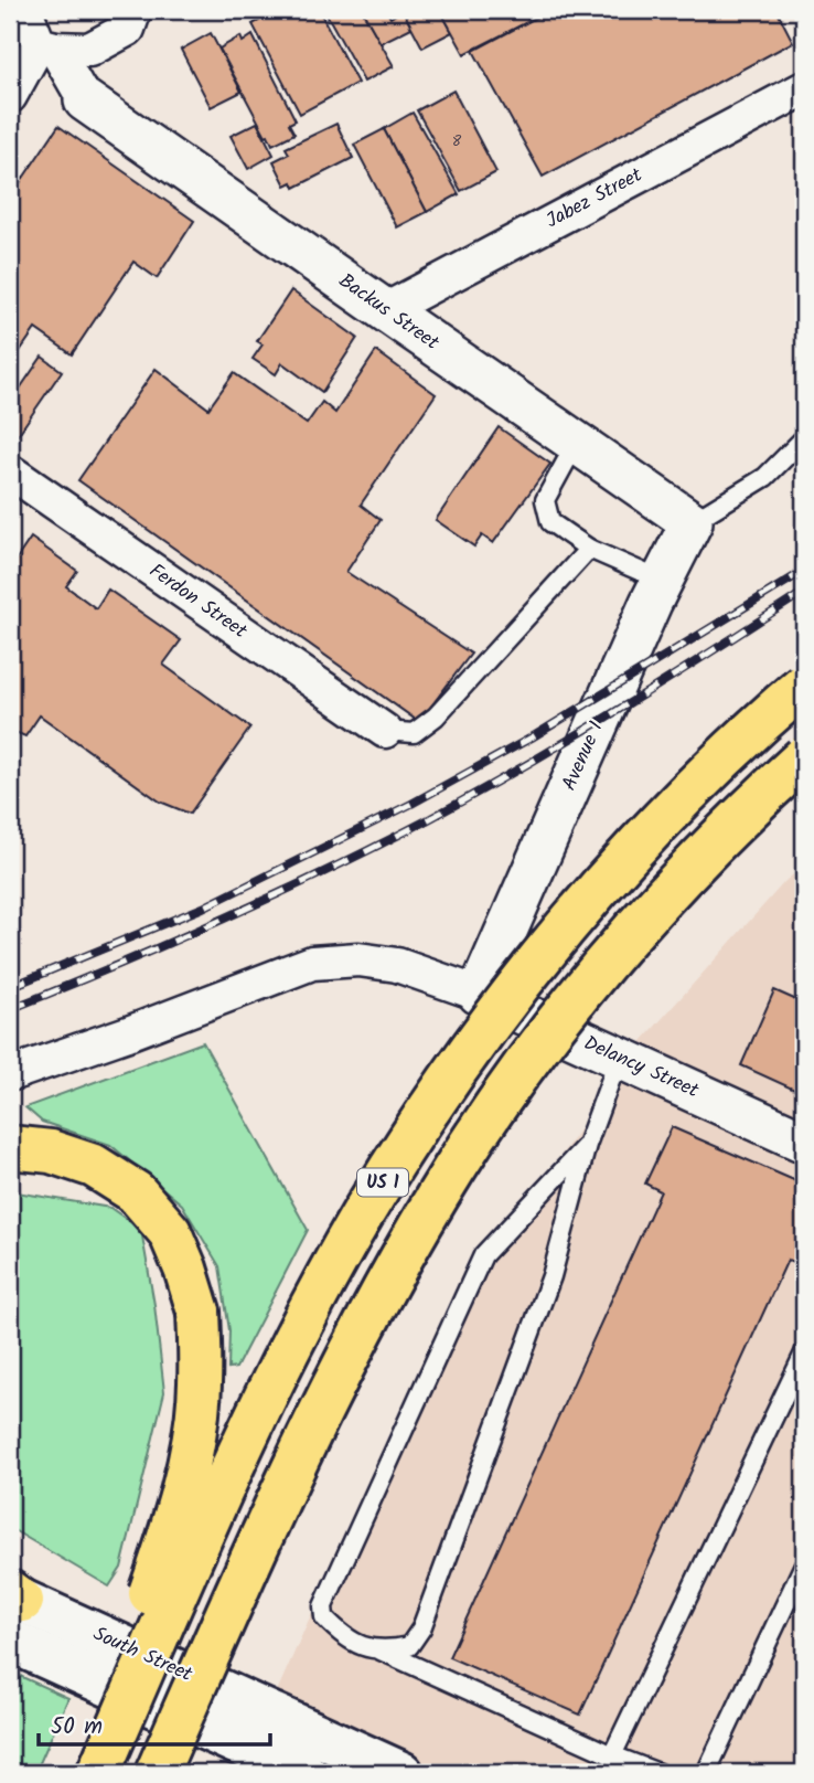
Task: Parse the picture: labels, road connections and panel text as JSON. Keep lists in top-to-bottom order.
{
  "streets": {
    "highway": ["US 1"],
    "main road": ["South Street"],
    "street": [
      "Jabez Street",
      "Backus Street",
      "Ferdon Street",
      "Avenue I",
      "Delancy Street"
    ]
  },
  "crossings": [
    ["Jabez Street", "Backus Street"],
    ["Backus Street", "Avenue I"],
    ["Avenue I", "Delancy Street"]
  ],
  "house_numbers": ["8"],
  "scale_bar": "50 m"
}
